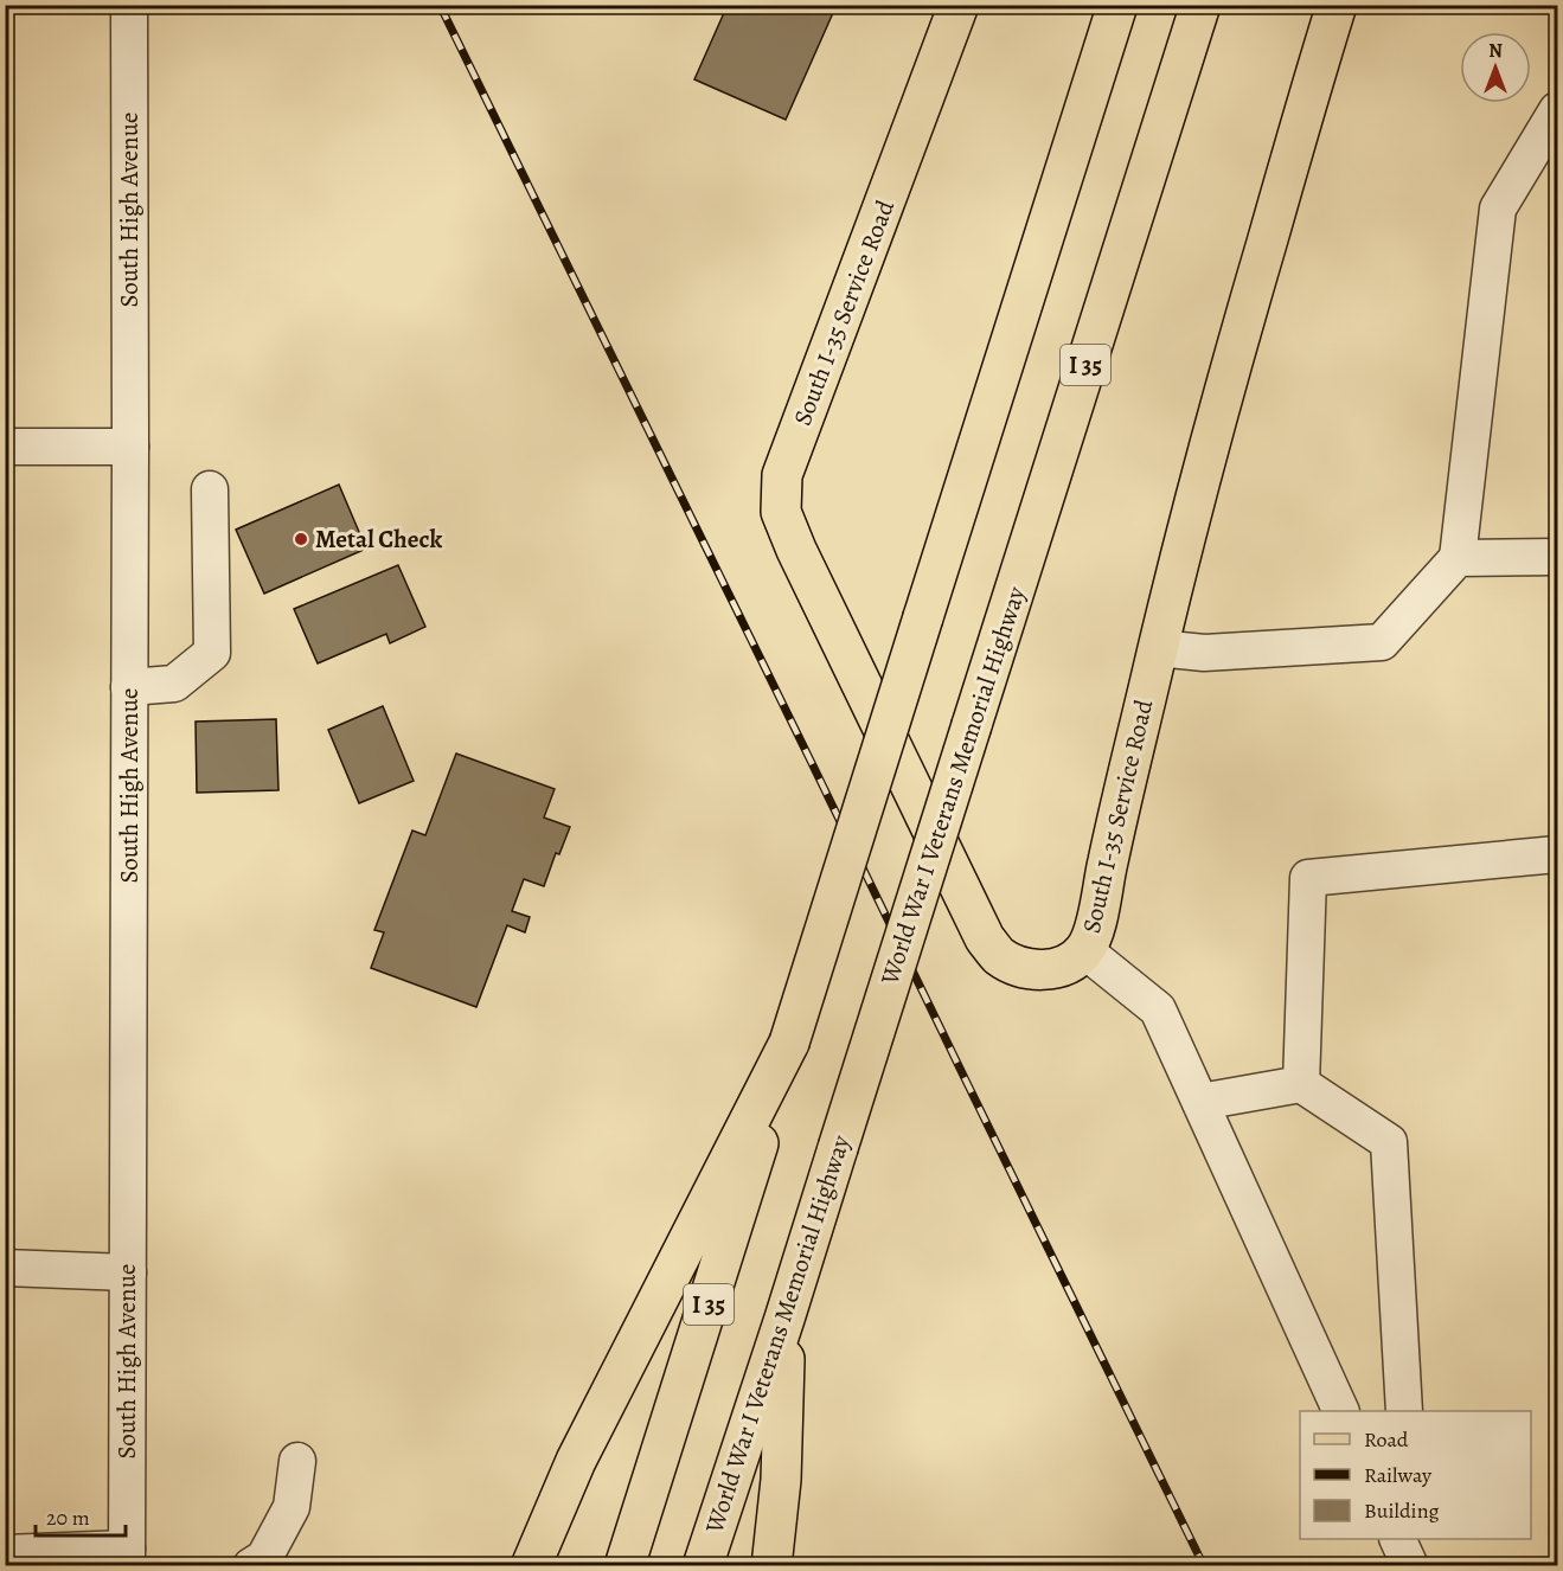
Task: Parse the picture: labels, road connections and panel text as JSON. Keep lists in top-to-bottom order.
{
  "streets": {
    "main road": ["South I-35 Service Road", "I 35", "World War I Veterans Memorial Highway"],
    "street": ["South High Avenue"]
  },
  "places": ["Metal Check"],
  "legend": ["Road", "Railway", "Building"],
  "scale_bar": "20 m",
  "north": "top"
}
